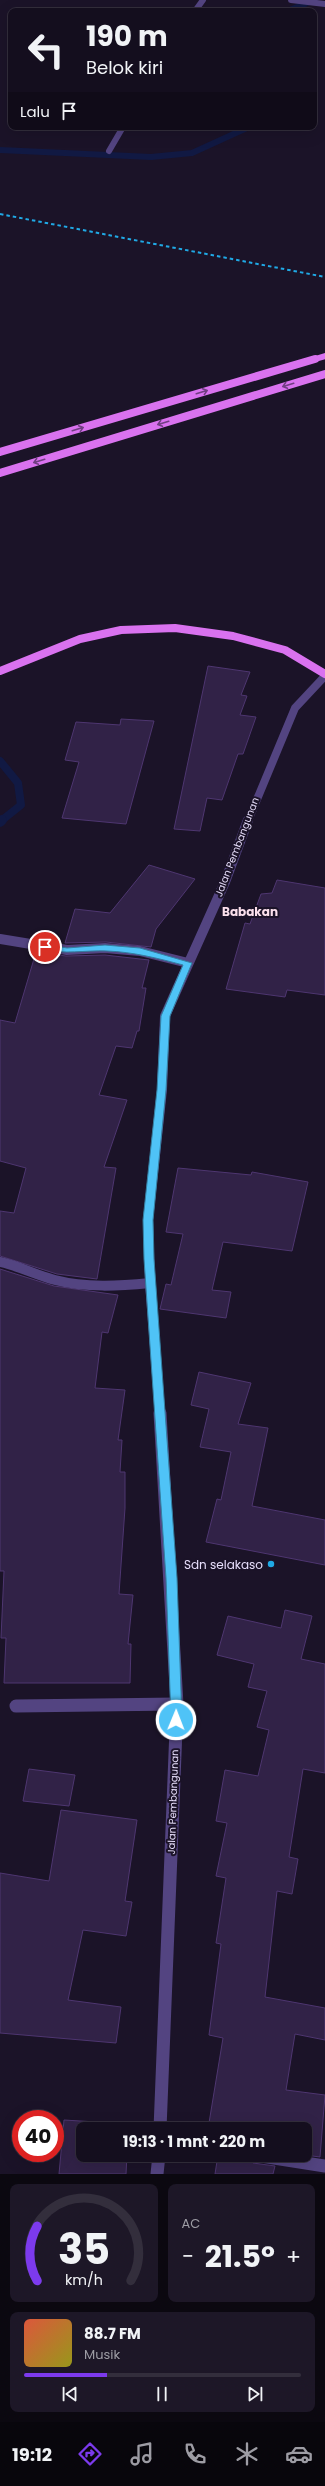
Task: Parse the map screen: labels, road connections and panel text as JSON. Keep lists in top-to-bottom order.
{
  "streets": {
    "street": ["Jalan Pembangunan"]
  },
  "districts": ["Babakan"],
  "places": ["Sdn selakaso"],
  "page": {
    "turn": ["190 m", "Belok kiri"],
    "then": "Lalu",
    "limit": "40",
    "trip": "19:13 · 1 mnt · 220 m",
    "tile": "AC",
    "heat": ["−", "21.5°", "+"],
    "song": ["88.7 FM", "Musik"],
    "tabs": "19:12",
    "gauge": ["35", "km/h"]
  }
}
